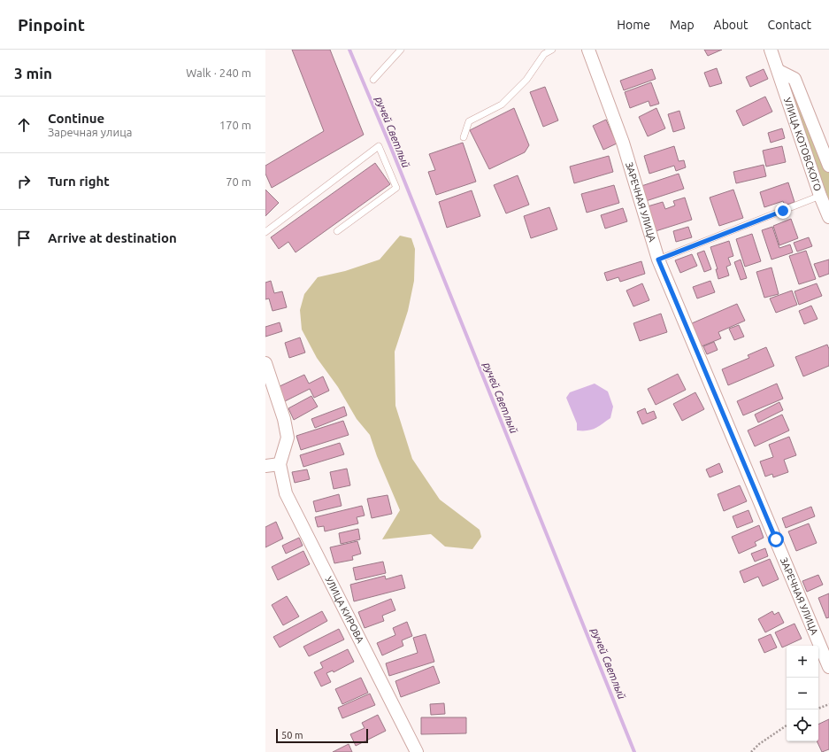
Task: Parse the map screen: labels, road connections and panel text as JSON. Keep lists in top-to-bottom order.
{
  "streets": {
    "street": ["УЛИЦА КОТОВСКОГО", "ЗАРЕЧНАЯ УЛИЦА", "УЛИЦА КИРОВА"]
  },
  "water": ["ручей Светлый"],
  "scale_bar": "50 m",
  "page": {
    "header": "Pinpoint",
    "nav": [
      "Home",
      "Map",
      "About",
      "Contact"
    ],
    "heading": ["3 min", "Walk · 240 m"],
    "list": [
      ["Continue", "Заречная улица", "170 m"],
      ["Turn right", "70 m"],
      "Arrive at destination"
    ],
    "map_buttons": ["+", "−"],
    "scale": "50 m"
  }
}
